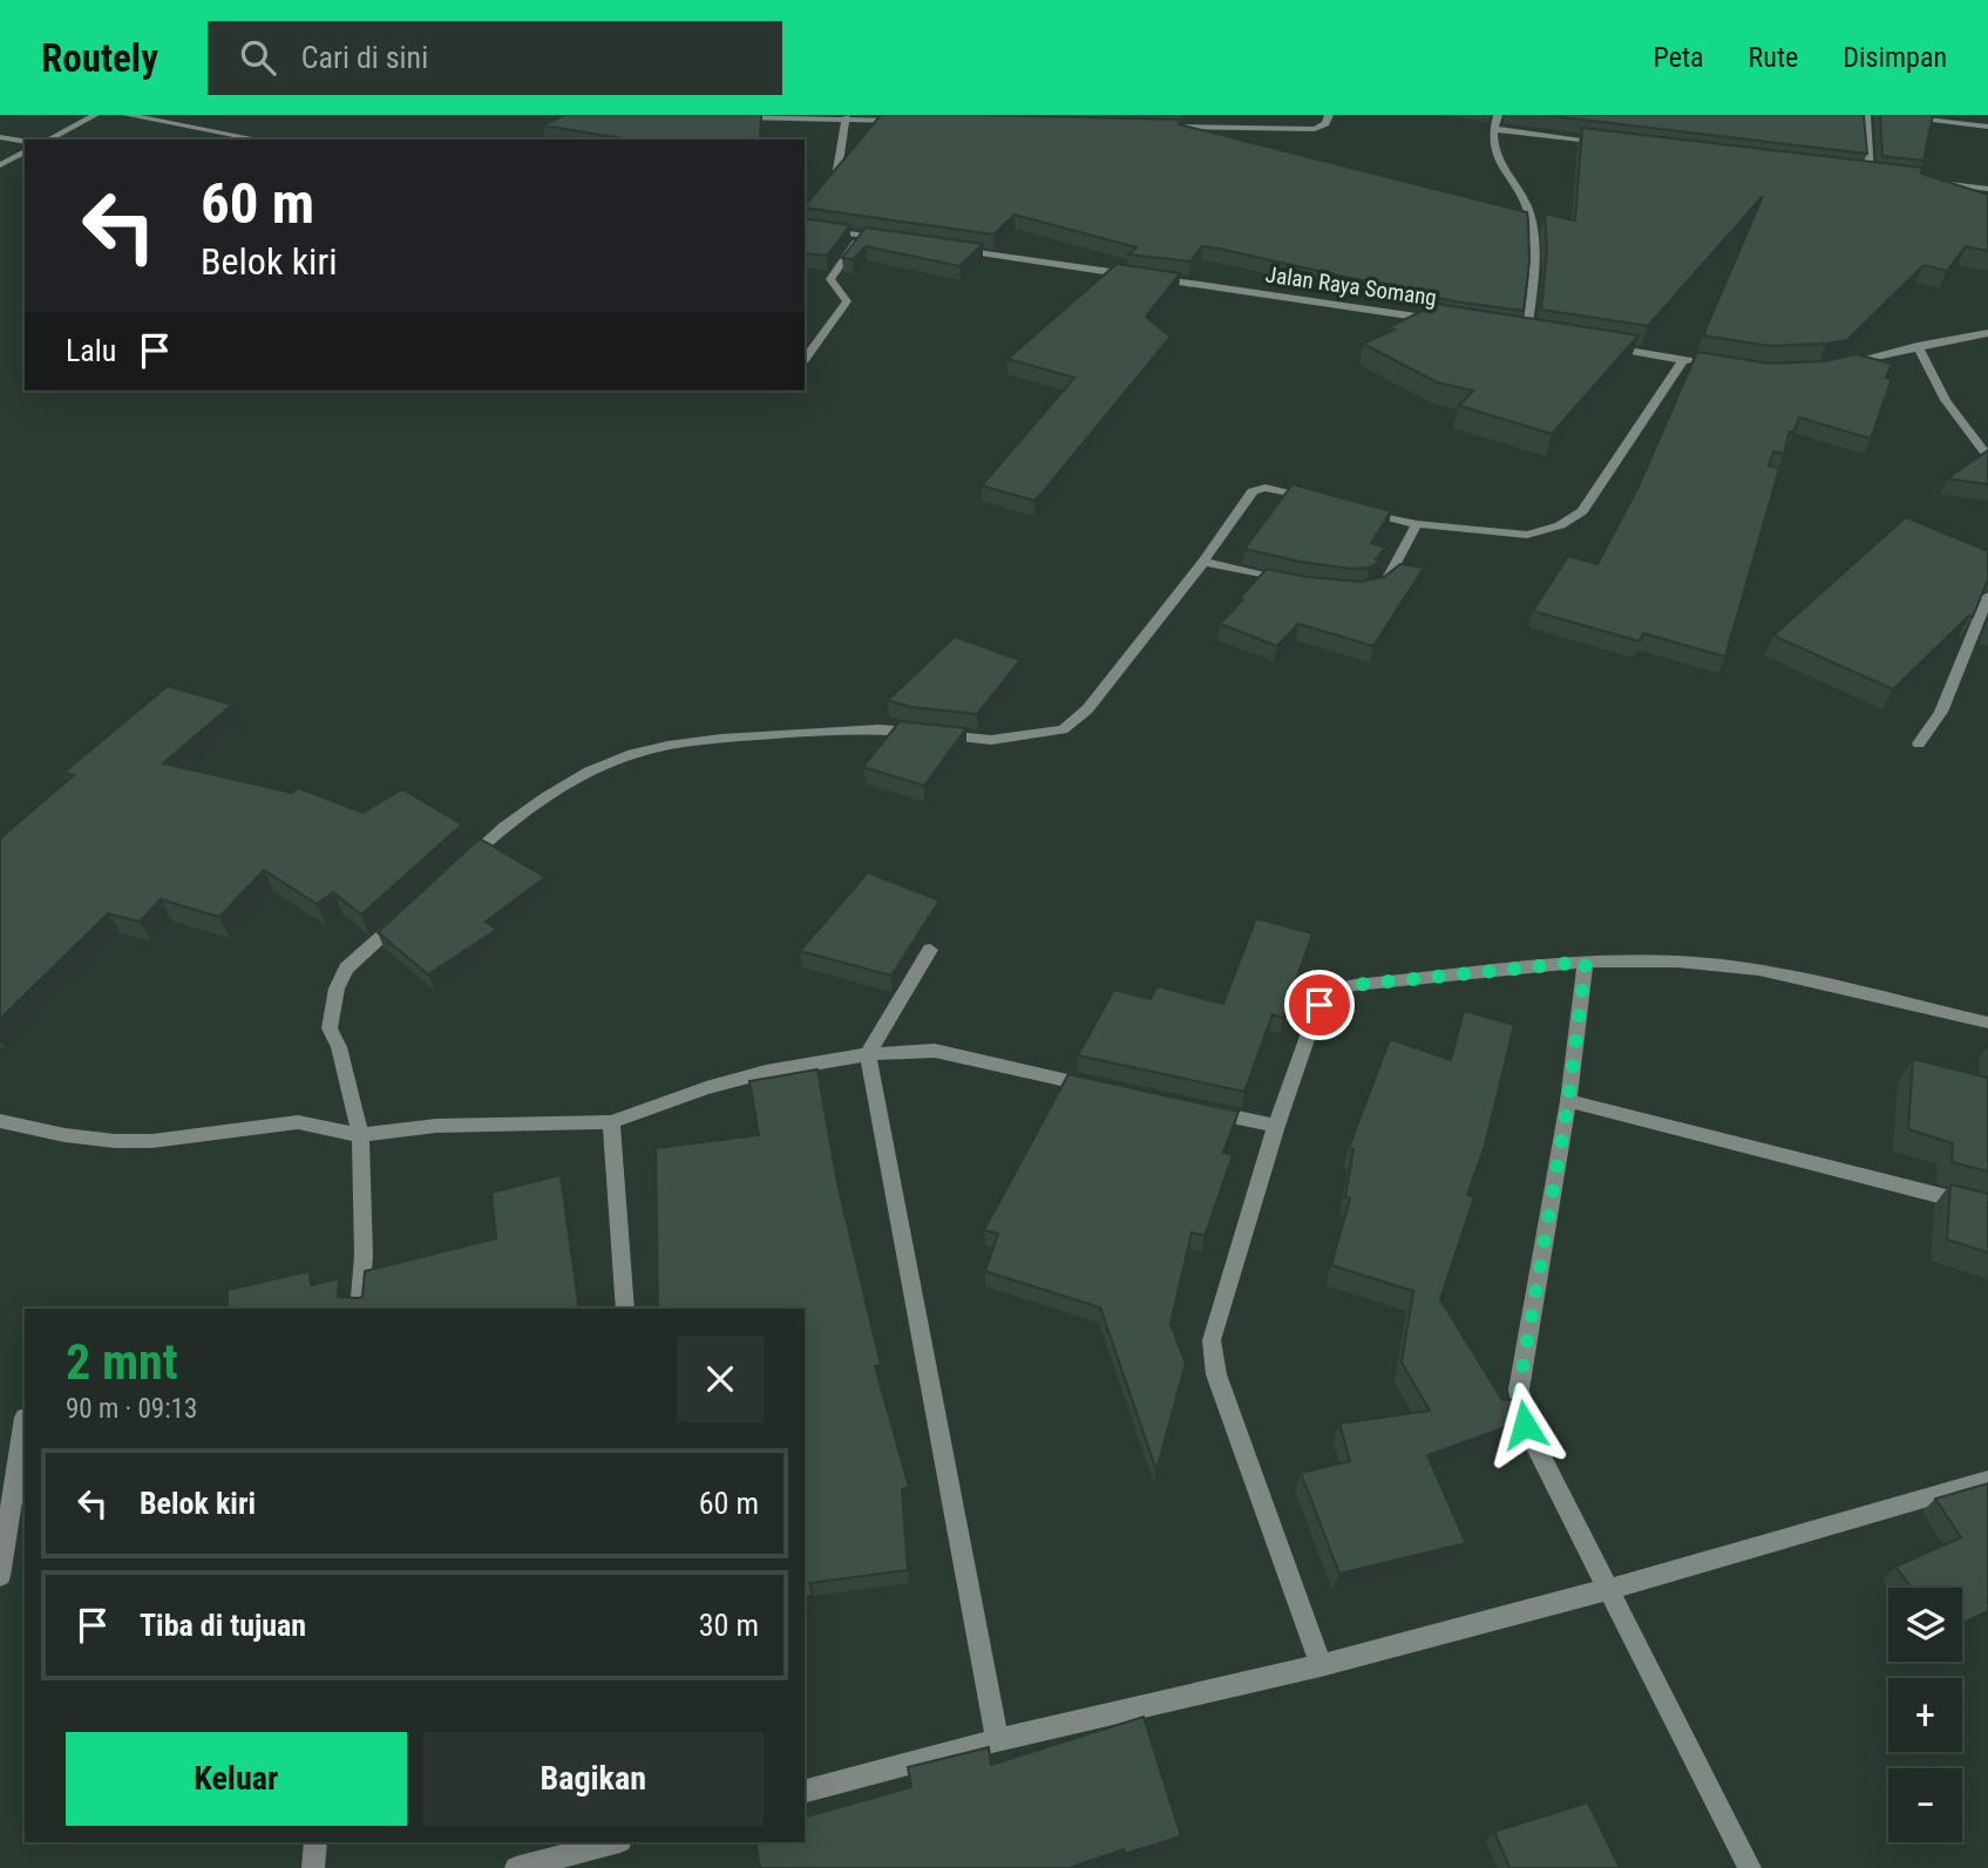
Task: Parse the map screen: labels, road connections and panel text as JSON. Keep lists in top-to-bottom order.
{
  "streets": {
    "street": ["Jalan Raya Somang"]
  },
  "page": {
    "header": "Routely",
    "search": "Cari di sini",
    "nav": ["Peta", "Rute", "Disimpan"],
    "turn": ["60 m", "Belok kiri"],
    "then": "Lalu",
    "heading": ["2 mnt", "90 m · 09:13"],
    "list": [
      {
        "name": "Belok kiri",
        "value": "60 m"
      },
      {
        "name": "Tiba di tujuan",
        "value": "30 m"
      }
    ],
    "map_buttons": ["+", "−"],
    "buttons": ["Keluar", "Bagikan"]
  }
}
